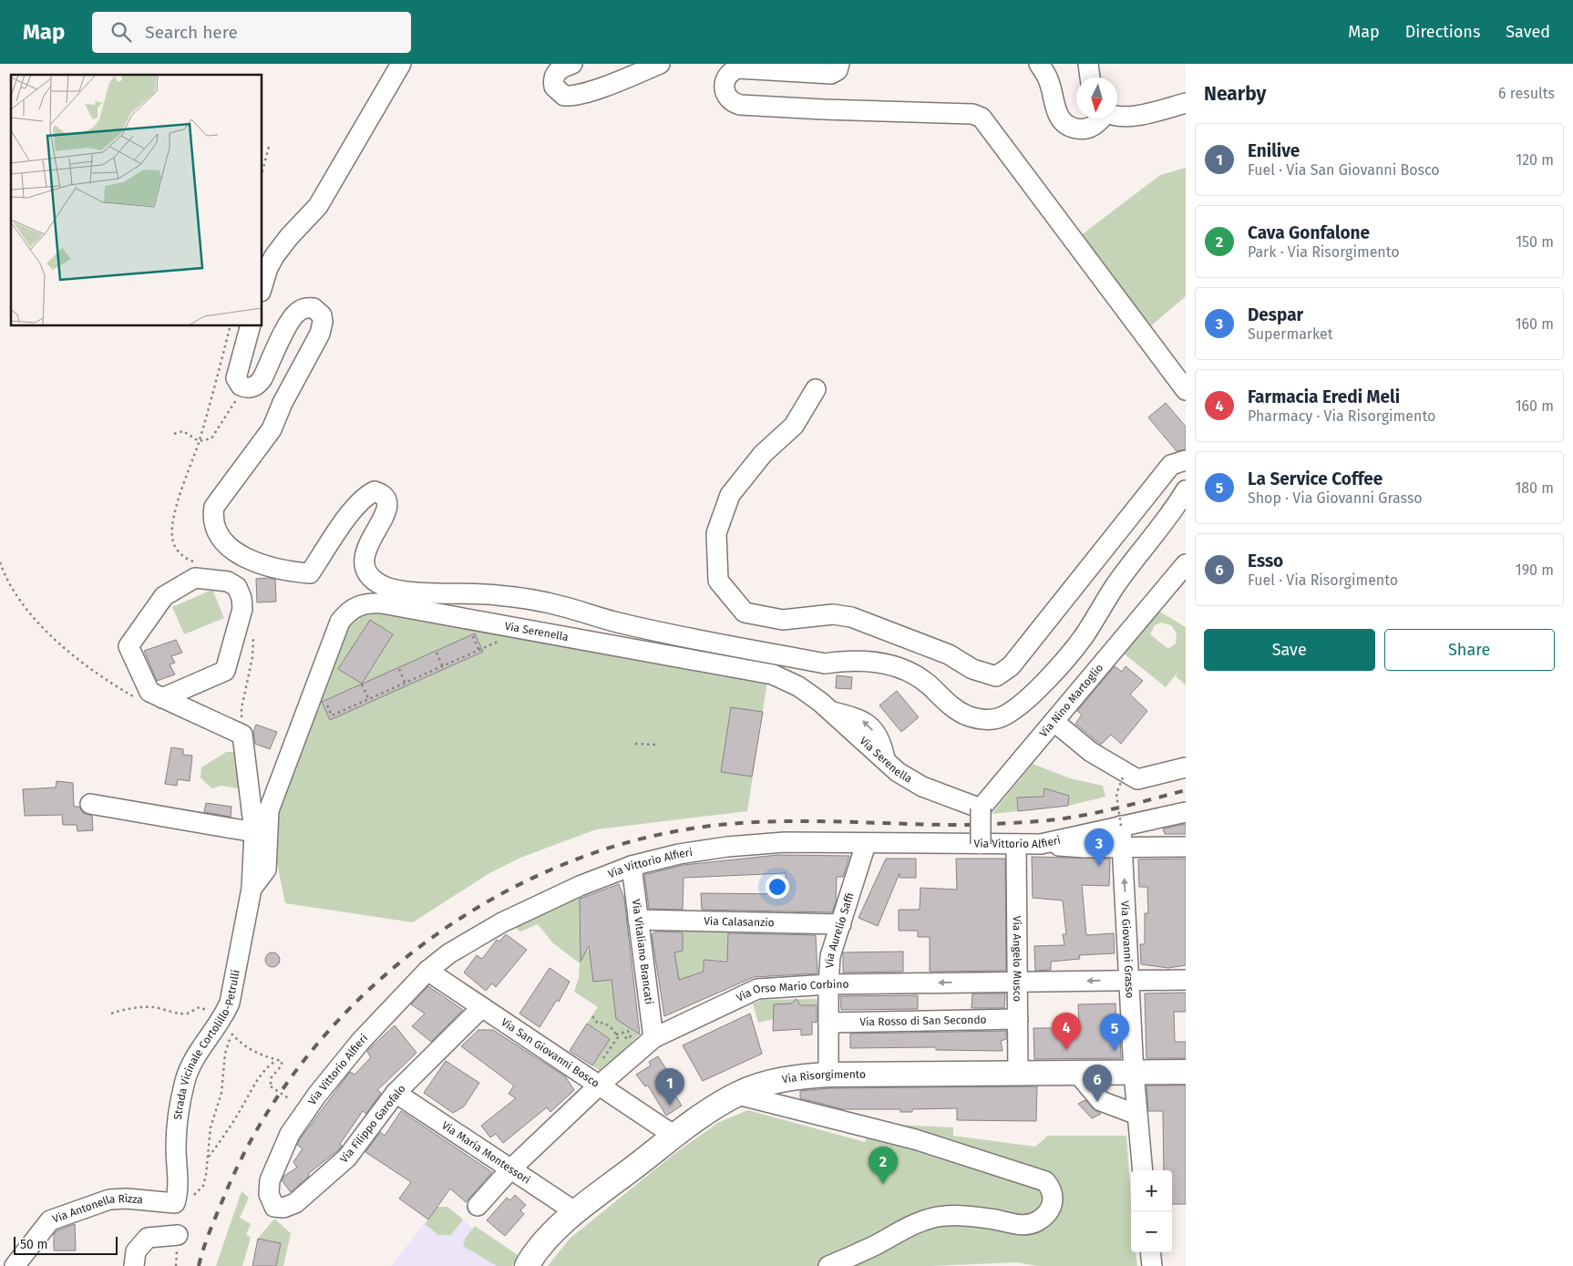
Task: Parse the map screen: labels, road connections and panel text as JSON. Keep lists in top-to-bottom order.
{
  "streets": {
    "main road": ["Via Risorgimento"],
    "street": [
      "Via Serenella",
      "Via Nino Martoglio",
      "Via Vittorio Alfieri",
      "Via Calasanzio",
      "Via Aurelio Saffi",
      "Via Giovanni Grasso",
      "Via Vitaliano Brancati",
      "Via Angelo Musco",
      "Via Orso Mario Corbino",
      "Via Rosso di San Secondo",
      "Strada Vicinale Cortolillo-Petrulli",
      "Via San Giovanni Bosco",
      "Via Filippo Garofalo",
      "Via Maria Montessori",
      "Via Antonella Rizza"
    ]
  },
  "crossings": [
    ["Via Serenella", "Via Nino Martoglio"],
    ["Via Serenella", "Strada Vicinale Cortolillo-Petrulli"],
    ["Via Vittorio Alfieri", "Via Aurelio Saffi"],
    ["Via Vittorio Alfieri", "Via Giovanni Grasso"],
    ["Via Vittorio Alfieri", "Via Vitaliano Brancati"],
    ["Via Vittorio Alfieri", "Via Angelo Musco"],
    ["Via Vittorio Alfieri", "Via San Giovanni Bosco"],
    ["Via Vittorio Alfieri", "Via Filippo Garofalo"],
    ["Via Calasanzio", "Via Aurelio Saffi"],
    ["Via Calasanzio", "Via Vitaliano Brancati"],
    ["Via Aurelio Saffi", "Via Orso Mario Corbino"],
    ["Via Aurelio Saffi", "Via Rosso di San Secondo"],
    ["Via Aurelio Saffi", "Via Risorgimento"],
    ["Via Giovanni Grasso", "Via Orso Mario Corbino"],
    ["Via Giovanni Grasso", "Via Risorgimento"],
    ["Via Vitaliano Brancati", "Via Orso Mario Corbino"],
    ["Via Angelo Musco", "Via Orso Mario Corbino"],
    ["Via Angelo Musco", "Via Rosso di San Secondo"],
    ["Via Angelo Musco", "Via Risorgimento"],
    ["Via Orso Mario Corbino", "Via San Giovanni Bosco"],
    ["Via Orso Mario Corbino", "Via Maria Montessori"],
    ["Strada Vicinale Cortolillo-Petrulli", "Via Antonella Rizza"],
    ["Via San Giovanni Bosco", "Via Risorgimento"],
    ["Via San Giovanni Bosco", "Via Filippo Garofalo"],
    ["Via Risorgimento", "Via Maria Montessori"],
    ["Via Filippo Garofalo", "Via Maria Montessori"]
  ],
  "one_way": ["Via Giovanni Grasso", "Via Orso Mario Corbino"],
  "scale_bar": "50 m",
  "north": "bottom",
  "page": {
    "header": "Map",
    "search": "Search here",
    "nav": ["Map", "Directions", "Saved"],
    "heading": ["Nearby", "6 results"],
    "list": [
      {
        "mark": "1",
        "name": "Enilive",
        "note": "Fuel · Via San Giovanni Bosco",
        "value": "120 m"
      },
      {
        "mark": "2",
        "name": "Cava Gonfalone",
        "note": "Park · Via Risorgimento",
        "value": "150 m"
      },
      {
        "mark": "3",
        "name": "Despar",
        "note": "Supermarket",
        "value": "160 m"
      },
      {
        "mark": "4",
        "name": "Farmacia Eredi Meli",
        "note": "Pharmacy · Via Risorgimento",
        "value": "160 m"
      },
      {
        "mark": "5",
        "name": "La Service Coffee",
        "note": "Shop · Via Giovanni Grasso",
        "value": "180 m"
      },
      {
        "mark": "6",
        "name": "Esso",
        "note": "Fuel · Via Risorgimento",
        "value": "190 m"
      }
    ],
    "buttons": ["Save", "Share"],
    "pins": [
      "3",
      "4",
      "5",
      "6",
      "1",
      "2"
    ],
    "map_buttons": ["+", "−"],
    "scale": "50 m"
  }
}
